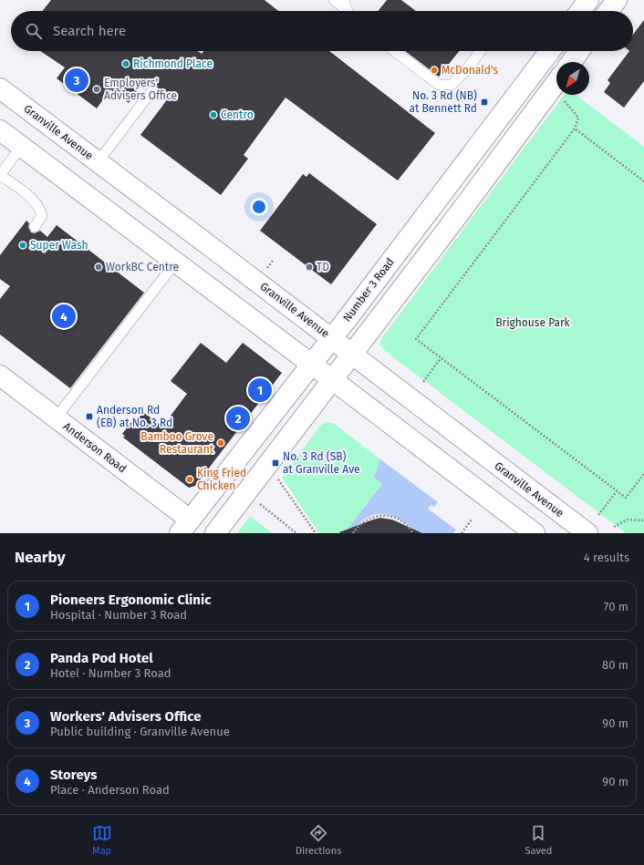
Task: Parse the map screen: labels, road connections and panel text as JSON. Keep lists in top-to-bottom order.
{
  "streets": {
    "main road": ["Granville Avenue", "Number 3 Road", "Anderson Road"]
  },
  "crossings": [
    ["Granville Avenue", "Number 3 Road"],
    ["Number 3 Road", "Anderson Road"]
  ],
  "parks": ["Brighouse Park"],
  "places": {
    "other": [
      "Richmond Place",
      "McDonald's",
      "Employers' Advisers Office",
      "Centro",
      "Super Wash",
      "WorkBC Centre",
      "TD",
      "Bamboo Grove Restaurant",
      "King Fried Chicken"
    ],
    "transit": ["No. 3 Rd (NB) at Bennett Rd", "Anderson Rd (EB) at No. 3 Rd", "No. 3 Rd (SB) at Granville Ave"]
  },
  "north": "bottom left",
  "page": {
    "search": "Search here",
    "pins": [
      "3",
      "4",
      "1",
      "2"
    ],
    "heading": ["Nearby", "4 results"],
    "list": [
      {
        "mark": "1",
        "name": "Pioneers Ergonomic Clinic",
        "note": "Hospital · Number 3 Road",
        "value": "70 m"
      },
      {
        "mark": "2",
        "name": "Panda Pod Hotel",
        "note": "Hotel · Number 3 Road",
        "value": "80 m"
      },
      {
        "mark": "3",
        "name": "Workers' Advisers Office",
        "note": "Public building · Granville Avenue",
        "value": "90 m"
      },
      {
        "mark": "4",
        "name": "Storeys",
        "note": "Place · Anderson Road",
        "value": "90 m"
      }
    ],
    "nav": ["Map", "Directions", "Saved"]
  }
}
